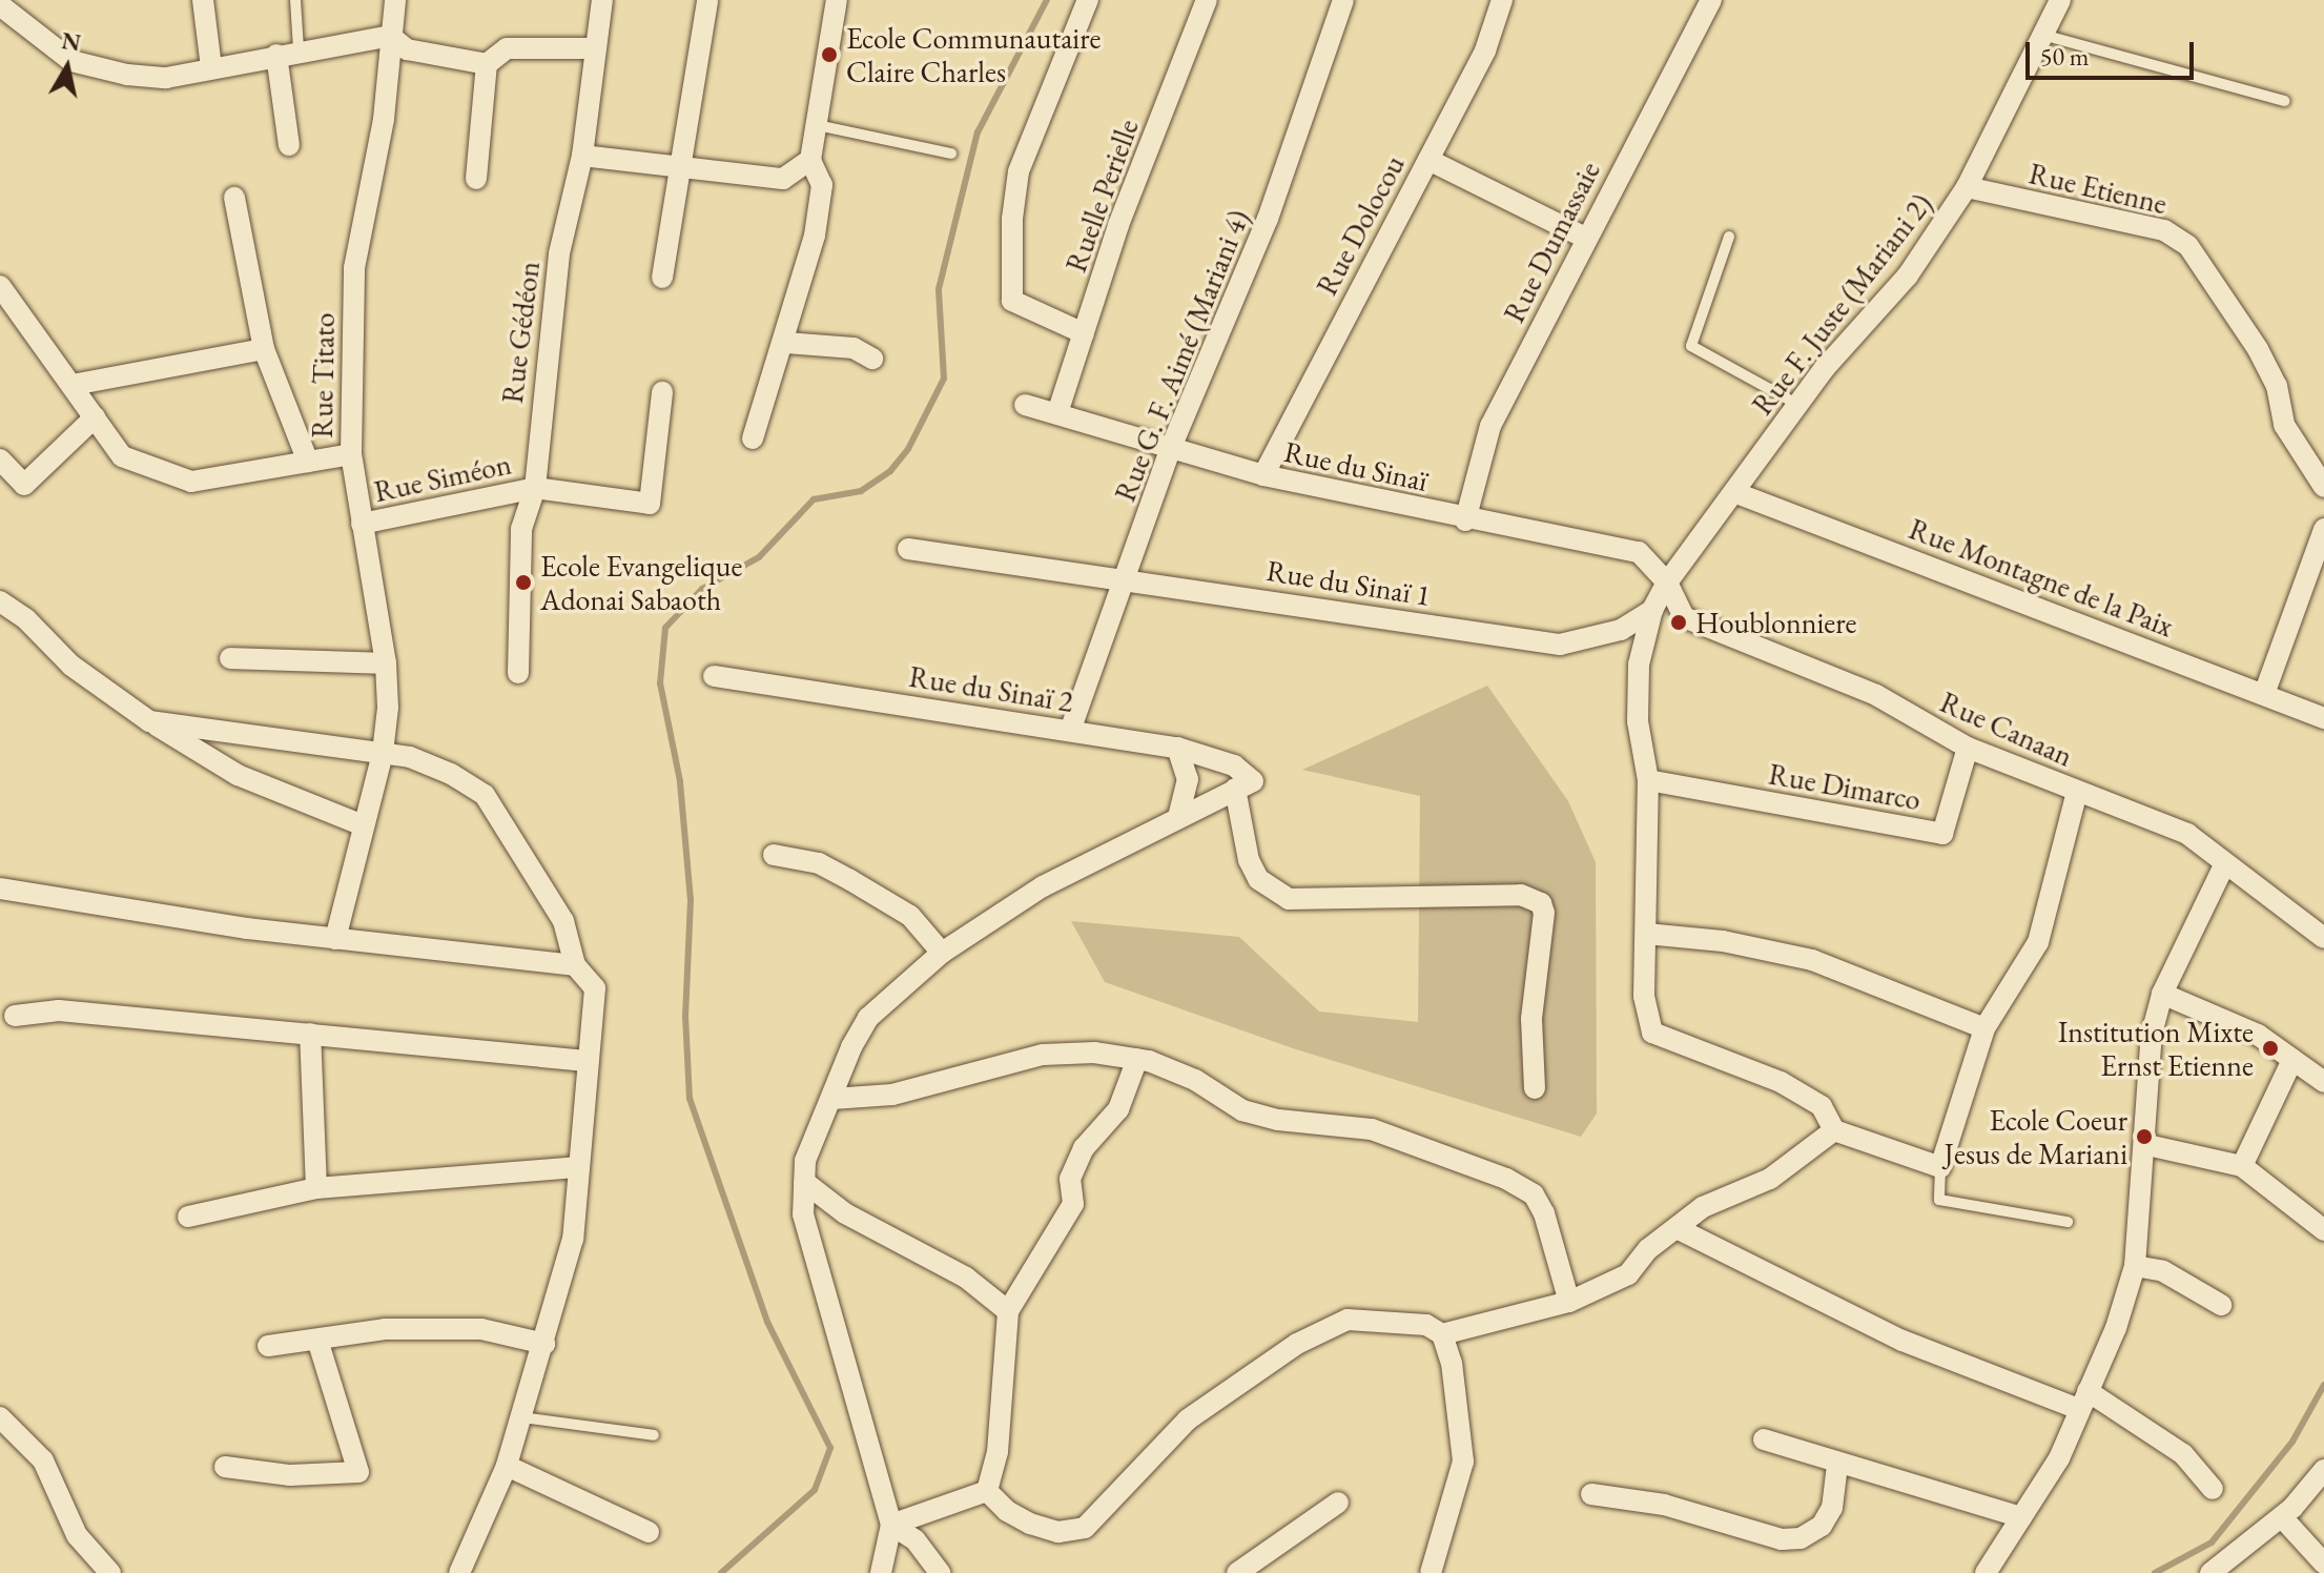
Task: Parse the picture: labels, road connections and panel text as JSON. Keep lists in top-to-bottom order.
{
  "streets": {
    "street": [
      "Rue Etienne",
      "Ruelle Perielle",
      "Rue Dolocou",
      "Rue Dumassaie",
      "Rue F. Juste (Mariani 2)",
      "Rue Gédéon",
      "Rue G. F. Aimé (Mariani 4)",
      "Rue Titato",
      "Rue du Sinaï",
      "Rue Siméon",
      "Rue Montagne de la Paix",
      "Rue du Sinaï 1",
      "Rue du Sinaï 2",
      "Rue Canaan",
      "Rue Dimarco"
    ]
  },
  "crossings": [
    ["Rue Etienne", "Rue F. Juste (Mariani 2)"],
    ["Ruelle Perielle", "Rue du Sinaï"],
    ["Rue Dolocou", "Rue du Sinaï"],
    ["Rue Dumassaie", "Rue du Sinaï"],
    ["Rue F. Juste (Mariani 2)", "Rue du Sinaï"],
    ["Rue F. Juste (Mariani 2)", "Rue Montagne de la Paix"],
    ["Rue F. Juste (Mariani 2)", "Rue du Sinaï 1"],
    ["Rue F. Juste (Mariani 2)", "Rue Canaan"],
    ["Rue Gédéon", "Rue Siméon"],
    ["Rue G. F. Aimé (Mariani 4)", "Rue du Sinaï"],
    ["Rue G. F. Aimé (Mariani 4)", "Rue du Sinaï 1"],
    ["Rue G. F. Aimé (Mariani 4)", "Rue du Sinaï 2"],
    ["Rue Titato", "Rue Siméon"],
    ["Rue du Sinaï", "Rue Canaan"],
    ["Rue Canaan", "Rue Dimarco"]
  ],
  "places": [
    "Ecole Communautaire Claire Charles",
    "Ecole Evangelique Adonai Sabaoth",
    "Houblonniere",
    "Institution Mixte Ernst Etienne",
    "Ecole Coeur Jesus de Mariani"
  ],
  "scale_bar": "50 m",
  "north": "top"
}
